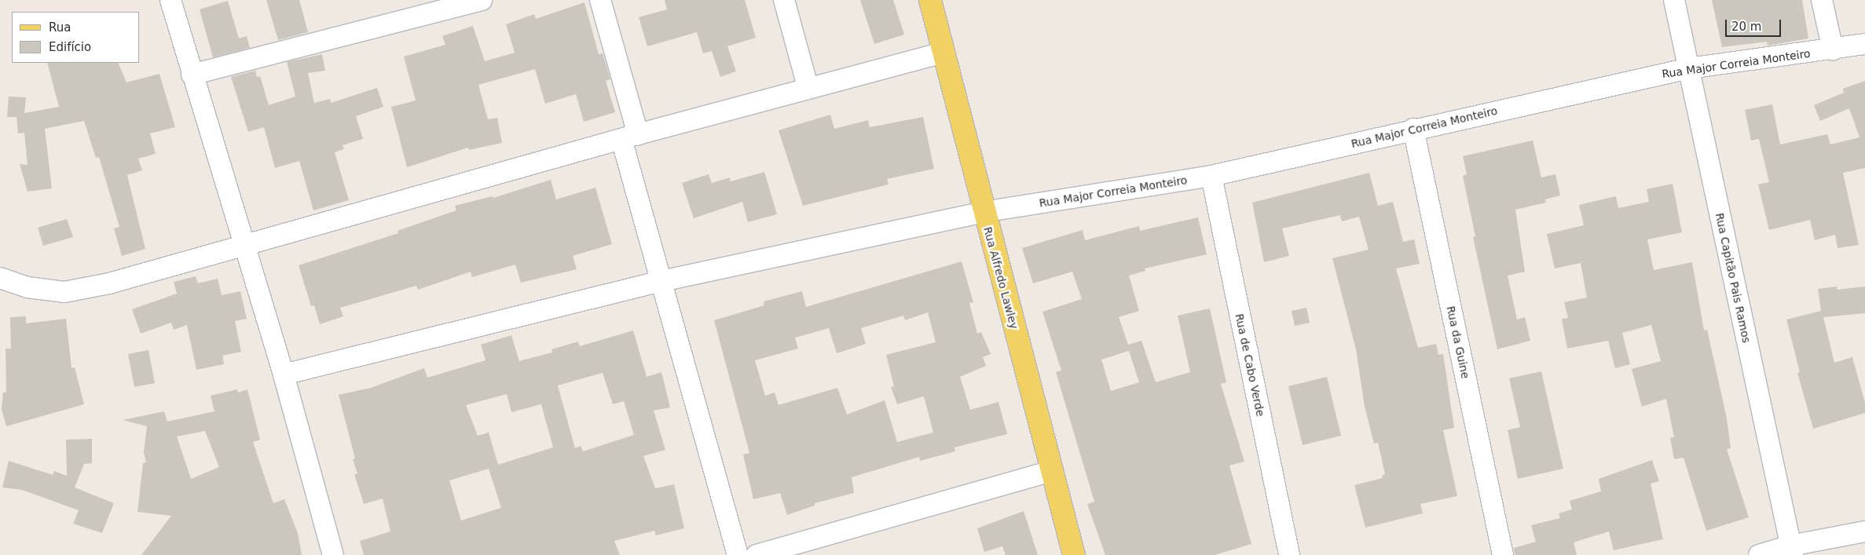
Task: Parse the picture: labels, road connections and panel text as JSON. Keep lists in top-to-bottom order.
{
  "streets": {
    "main road": ["Rua Alfredo Lawley"],
    "street": [
      "Rua Major Correia Monteiro",
      "Rua Capitão Pais Ramos",
      "Rua da Guine",
      "Rua de Cabo Verde"
    ]
  },
  "crossings": [
    ["Rua Major Correia Monteiro", "Rua Alfredo Lawley"],
    ["Rua Major Correia Monteiro", "Rua Capitão Pais Ramos"],
    ["Rua Major Correia Monteiro", "Rua da Guine"],
    ["Rua Major Correia Monteiro", "Rua de Cabo Verde"]
  ],
  "legend": ["Rua", "Edifício"],
  "scale_bar": "20 m"
}
